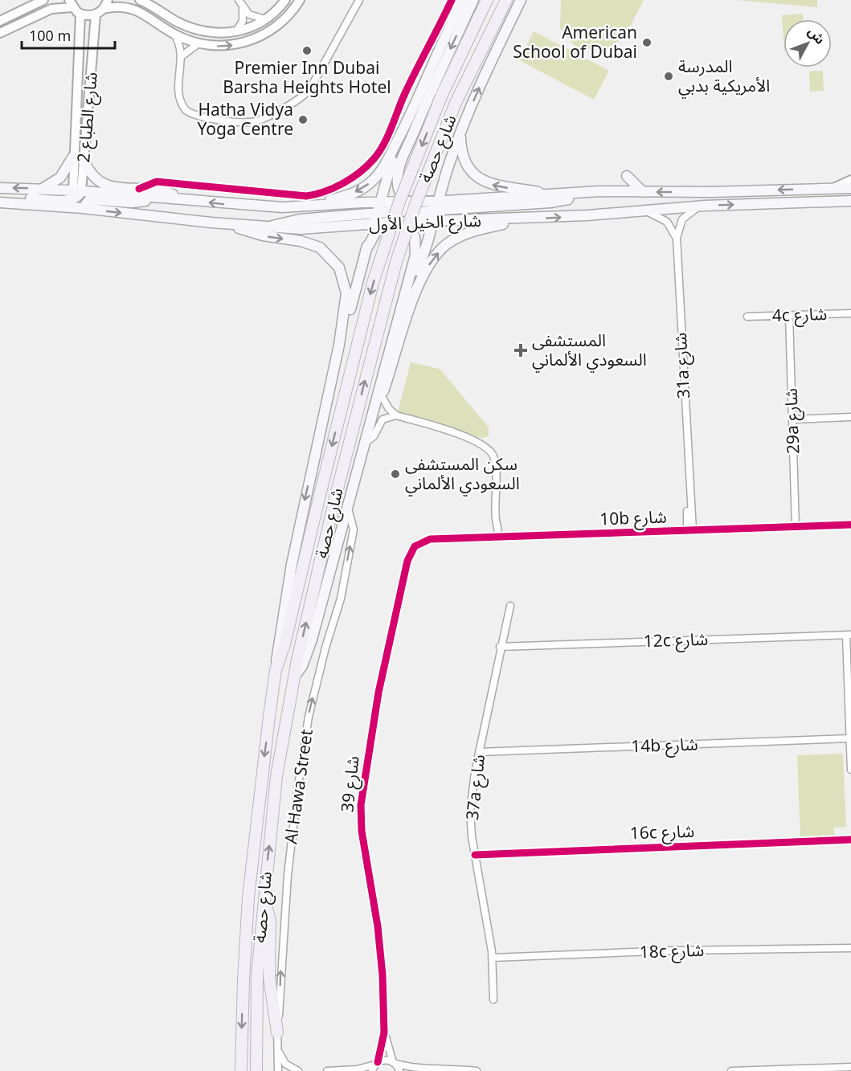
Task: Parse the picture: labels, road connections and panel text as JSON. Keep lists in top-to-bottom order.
{
  "streets": {
    "main road": ["شارع حصة", "شارع الخيل الأول"],
    "street": [
      "شارع الطباع 2",
      "4c شارع",
      "31a شارع",
      "29a شارع",
      "10b شارع",
      "12c شارع",
      "14b شارع",
      "شارع 39",
      "Al Hawa Street",
      "37a شارع",
      "16c شارع",
      "18c شارع"
    ]
  },
  "crossings": [
    ["شارع الطباع 2", "شارع الخيل الأول"],
    ["شارع الخيل الأول", "31a شارع"],
    ["4c شارع", "29a شارع"],
    ["31a شارع", "10b شارع"],
    ["29a شارع", "10b شارع"],
    ["10b شارع", "شارع 39"],
    ["12c شارع", "37a شارع"],
    ["14b شارع", "37a شارع"],
    ["37a شارع", "16c شارع"],
    ["37a شارع", "18c شارع"]
  ],
  "one_way": ["Al Hawa Street"],
  "places": {
    "other": [
      "American School of Dubai",
      "Premier Inn Dubai Barsha Heights Hotel",
      "المدرسة الأمريكية بدبي",
      "Hatha Vidya Yoga Centre",
      "سكن المستشفى السعودي الألماني"
    ],
    "health": ["المستشفى السعودي الألماني"]
  },
  "scale_bar": "100 m",
  "north": "top right"
}
